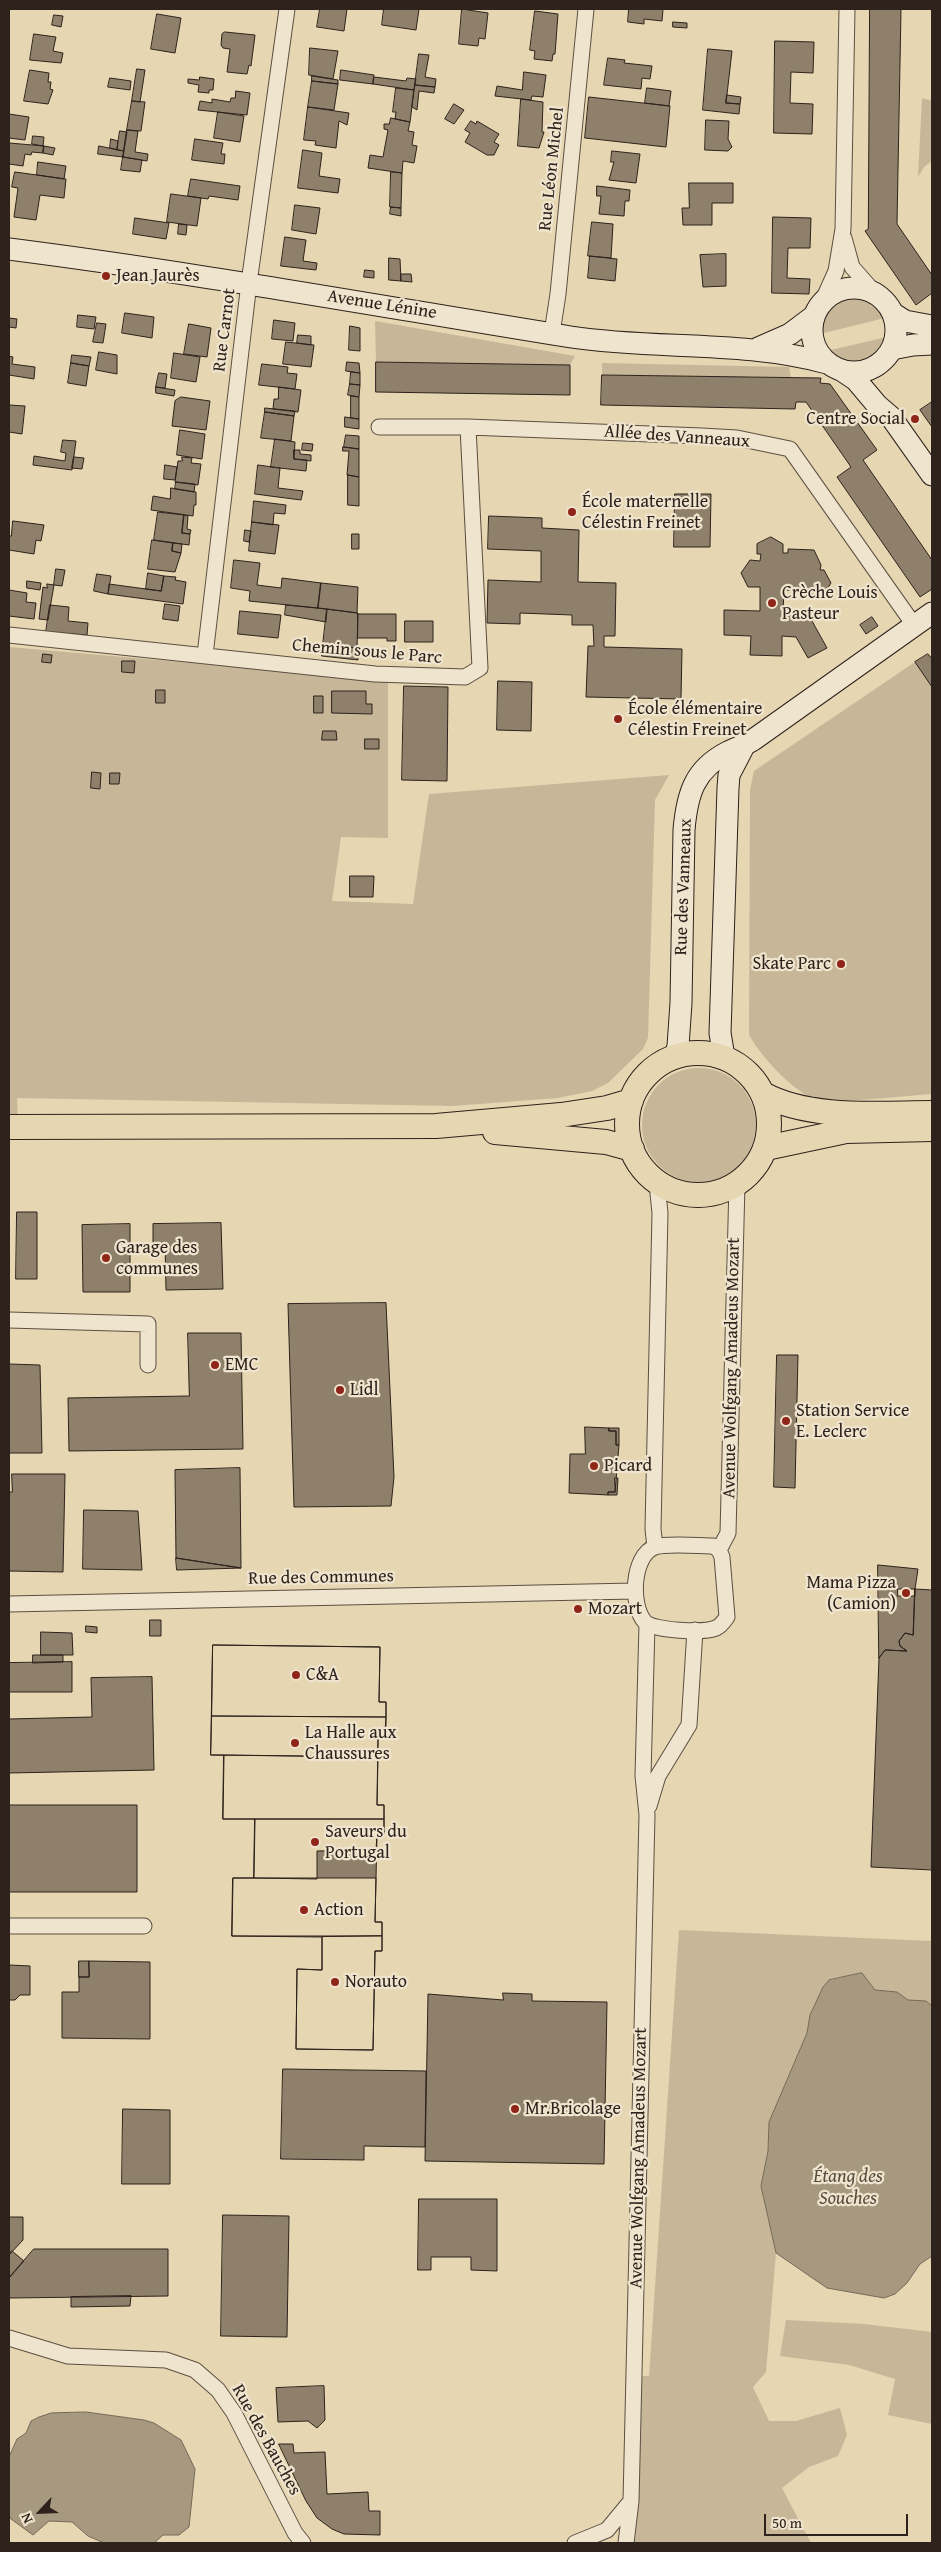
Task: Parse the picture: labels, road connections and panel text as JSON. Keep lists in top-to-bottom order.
{
  "streets": {
    "street": [
      "Rue Léon Michel",
      "Avenue Lénine",
      "Rue Carnot",
      "Allée des Vanneaux",
      "Chemin sous le Parc",
      "Rue des Vanneaux",
      "Avenue Wolfgang Amadeus Mozart",
      "Rue des Communes",
      "Rue des Bauches"
    ]
  },
  "crossings": [
    ["Rue Léon Michel", "Avenue Lénine"],
    ["Avenue Lénine", "Rue Carnot"],
    ["Rue Carnot", "Chemin sous le Parc"],
    ["Allée des Vanneaux", "Chemin sous le Parc"],
    ["Allée des Vanneaux", "Rue des Vanneaux"],
    ["Rue des Vanneaux", "Avenue Wolfgang Amadeus Mozart"],
    ["Avenue Wolfgang Amadeus Mozart", "Rue des Communes"]
  ],
  "water": ["Étang des Souches"],
  "places": [
    "Jean Jaurès",
    "Centre Social",
    "École maternelle Célestin Freinet",
    "Crèche Louis Pasteur",
    "École élémentaire Célestin Freinet",
    "Skate Parc",
    "Garage des communes",
    "EMC",
    "Lidl",
    "Station Service E. Leclerc",
    "Picard",
    "Mama Pizza (Camion)",
    "Mozart",
    "C&A",
    "La Halle aux Chaussures",
    "Saveurs du Portugal",
    "Action",
    "Norauto",
    "Mr.Bricolage"
  ],
  "scale_bar": "50 m",
  "north": "bottom left"
}
